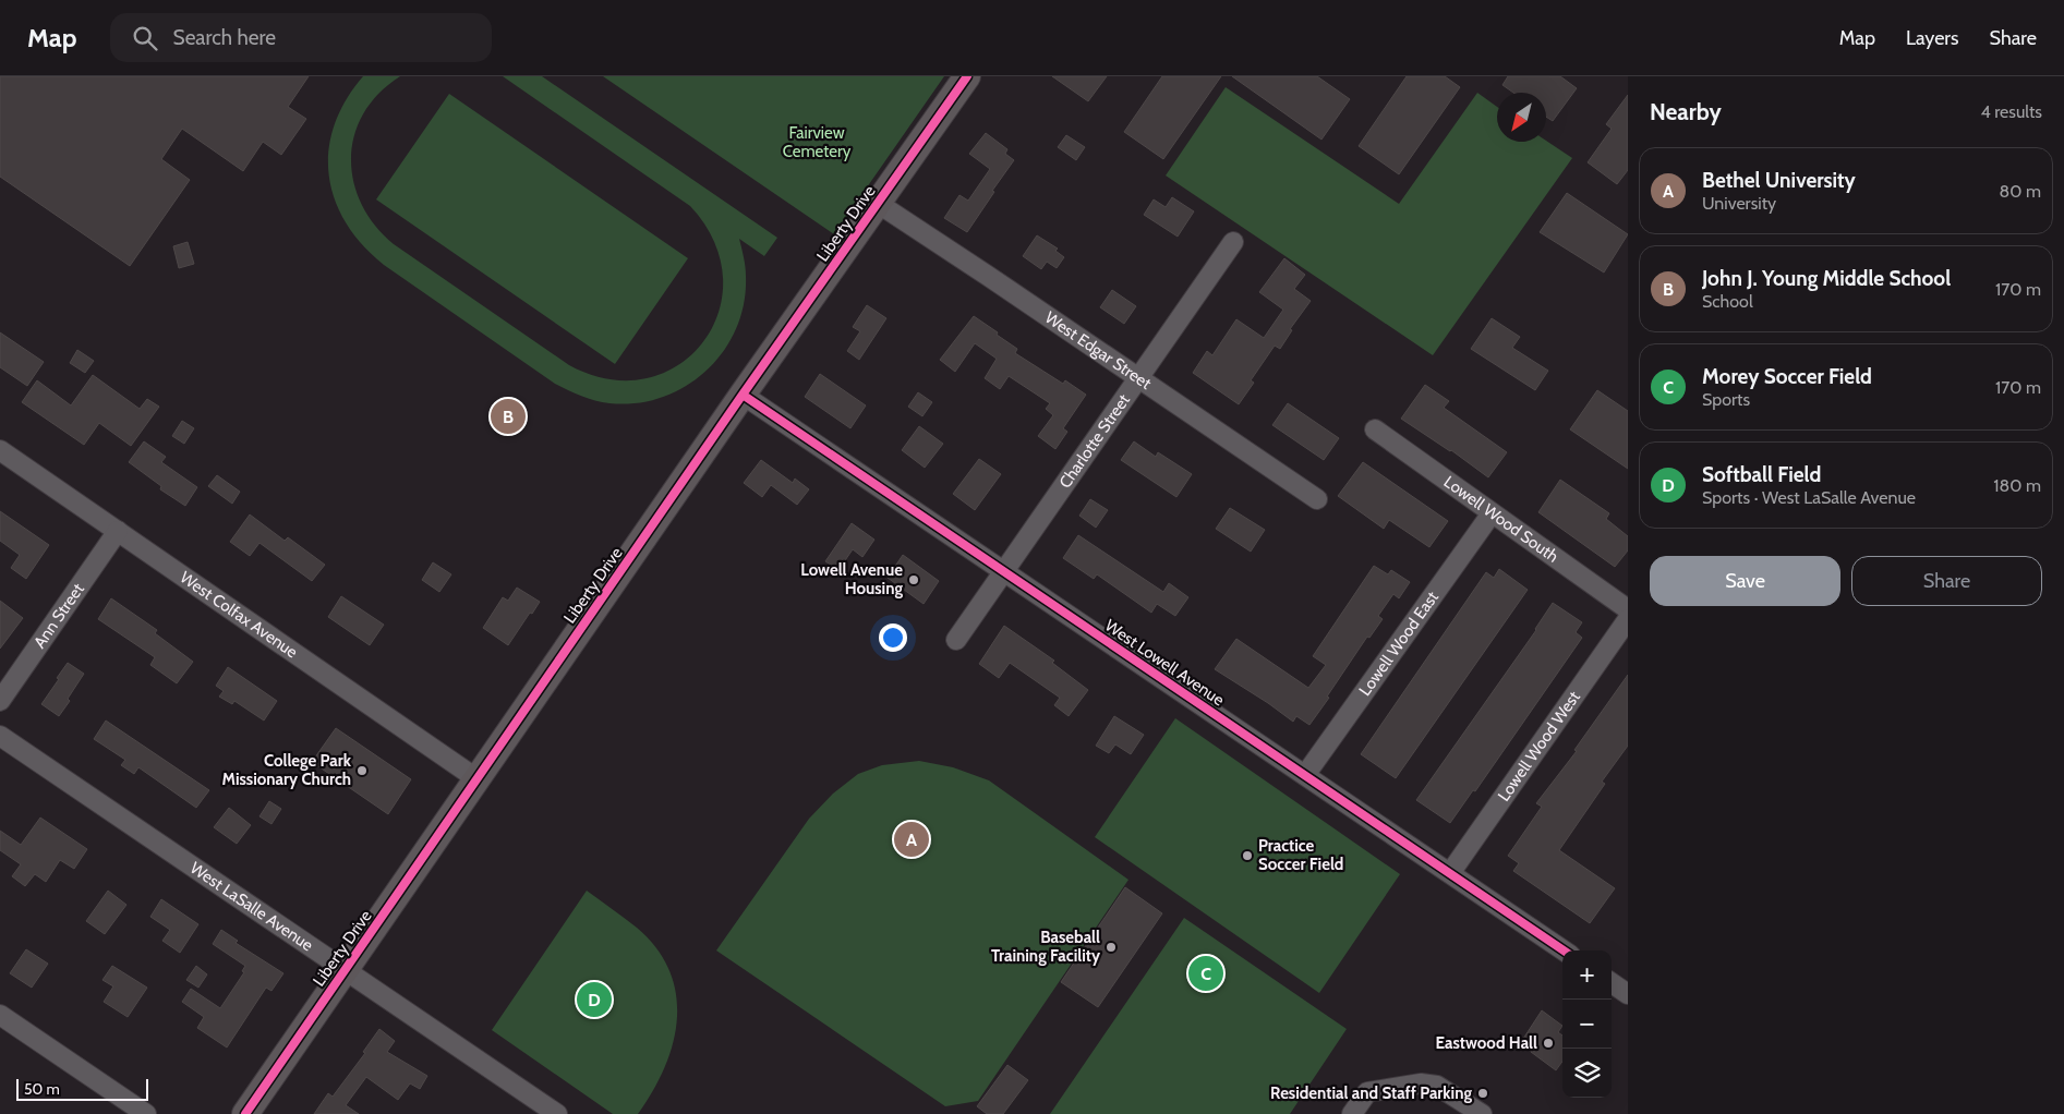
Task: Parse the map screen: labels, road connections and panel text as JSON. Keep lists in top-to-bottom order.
{
  "streets": {
    "street": [
      "Liberty Drive",
      "West Edgar Street",
      "Charlotte Street",
      "Lowell Wood South",
      "West Colfax Avenue",
      "Ann Street",
      "Lowell Wood East",
      "West Lowell Avenue",
      "Lowell Wood West",
      "West LaSalle Avenue"
    ]
  },
  "crossings": [
    ["Liberty Drive", "West Edgar Street"],
    ["Liberty Drive", "West Colfax Avenue"],
    ["Liberty Drive", "West Lowell Avenue"],
    ["Liberty Drive", "West LaSalle Avenue"],
    ["West Edgar Street", "Charlotte Street"],
    ["Charlotte Street", "West Lowell Avenue"],
    ["Lowell Wood South", "Lowell Wood East"],
    ["West Colfax Avenue", "Ann Street"],
    ["Lowell Wood East", "West Lowell Avenue"],
    ["West Lowell Avenue", "Lowell Wood West"]
  ],
  "parks": ["Fairview Cemetery"],
  "places": [
    "Lowell Avenue Housing",
    "College Park Missionary Church",
    "Practice Soccer Field",
    "Baseball Training Facility",
    "Eastwood Hall",
    "Residential and Staff Parking"
  ],
  "scale_bar": "50 m",
  "north": "bottom left",
  "page": {
    "header": "Map",
    "search": "Search here",
    "nav": ["Map", "Layers", "Share"],
    "heading": ["Nearby", "4 results"],
    "list": [
      {
        "mark": "A",
        "name": "Bethel University",
        "note": "University",
        "value": "80 m"
      },
      {
        "mark": "B",
        "name": "John J. Young Middle School",
        "note": "School",
        "value": "170 m"
      },
      {
        "mark": "C",
        "name": "Morey Soccer Field",
        "note": "Sports",
        "value": "170 m"
      },
      {
        "mark": "D",
        "name": "Softball Field",
        "note": "Sports · West LaSalle Avenue",
        "value": "180 m"
      }
    ],
    "pins": [
      "B",
      "A",
      "C",
      "D"
    ],
    "buttons": ["Save", "Share"],
    "map_buttons": ["+", "−"],
    "scale": "50 m"
  }
}
